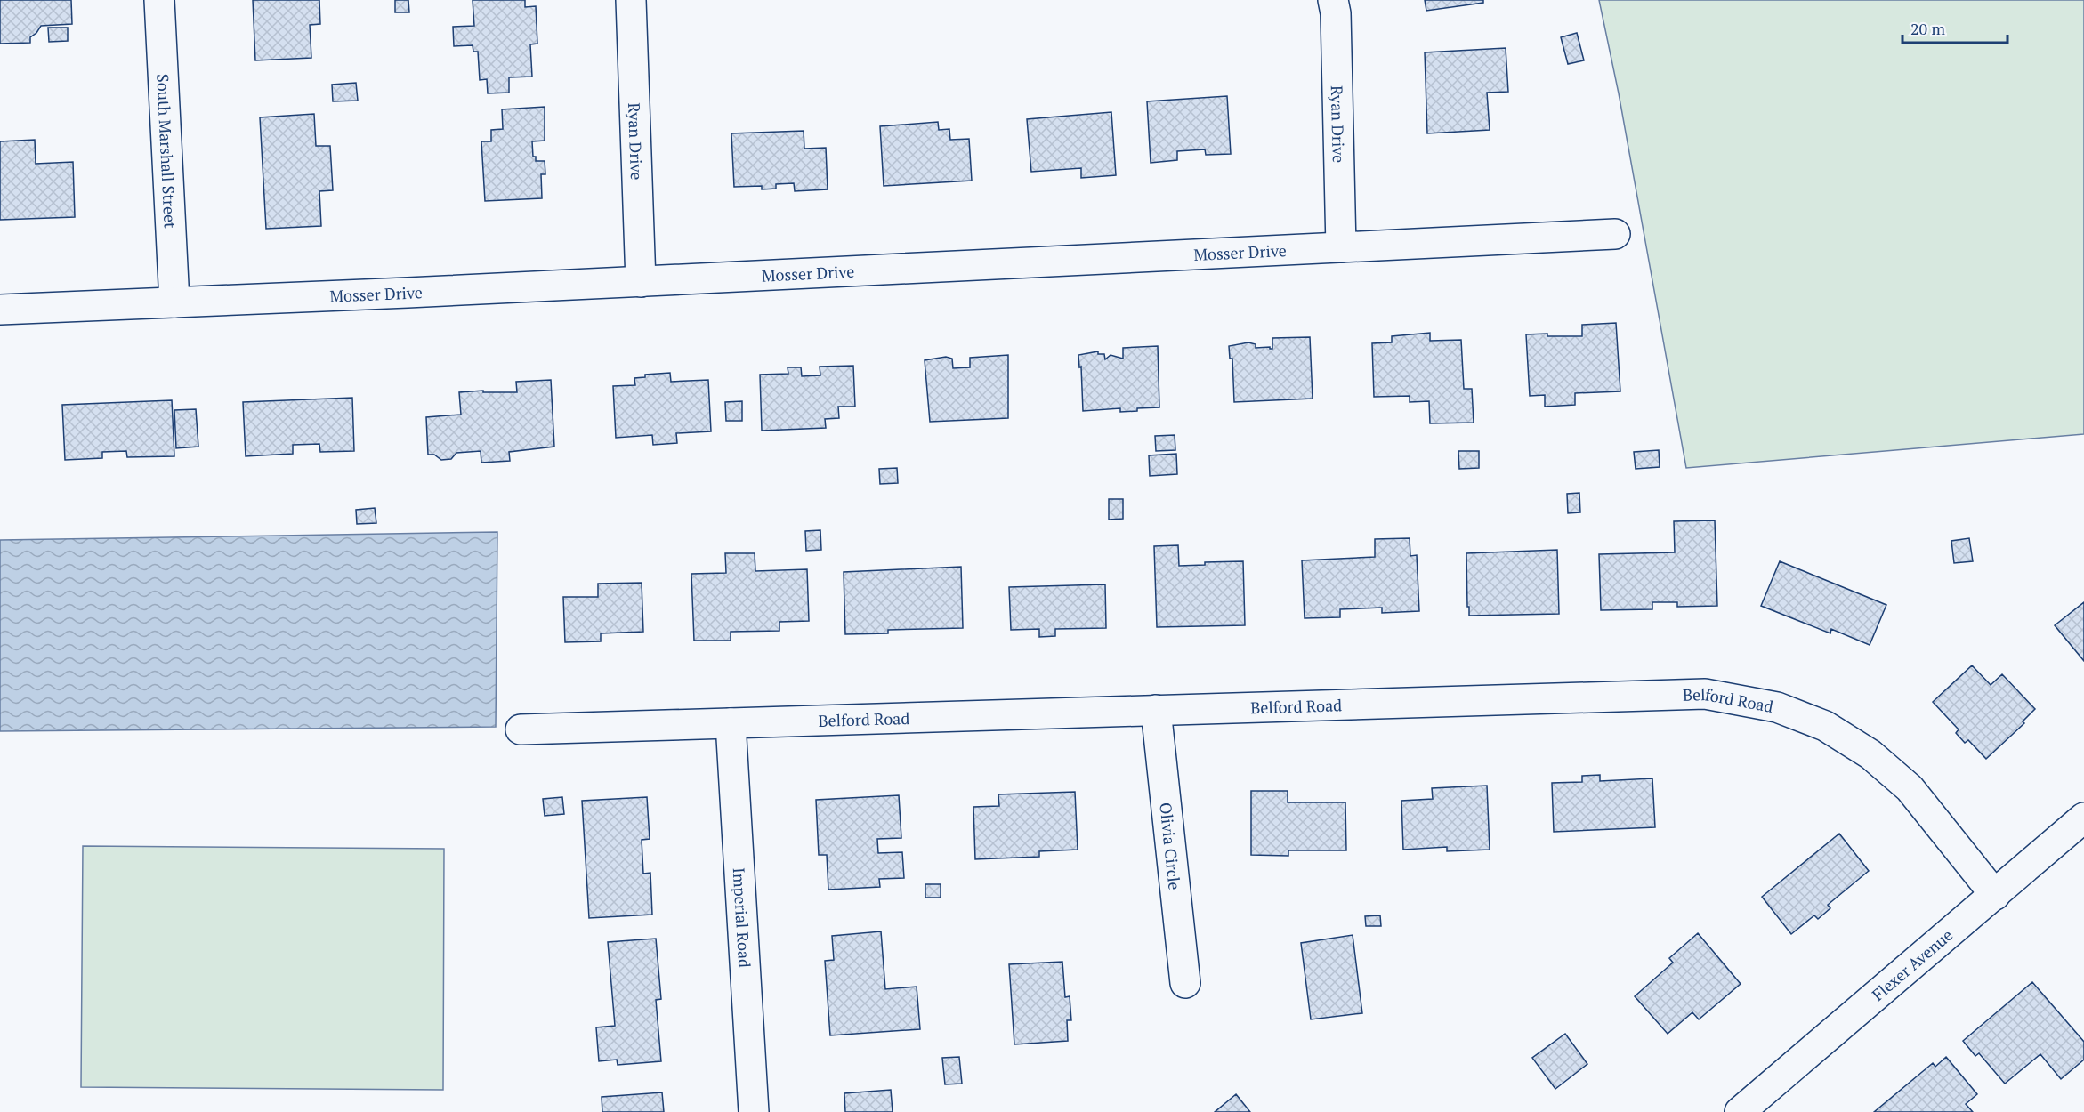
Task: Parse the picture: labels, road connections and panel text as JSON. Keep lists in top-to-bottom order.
{
  "streets": {
    "street": [
      "Ryan Drive",
      "South Marshall Street",
      "Mosser Drive",
      "Belford Road",
      "Olivia Circle",
      "Imperial Road",
      "Flexer Avenue"
    ]
  },
  "crossings": [
    ["Ryan Drive", "Mosser Drive"],
    ["South Marshall Street", "Mosser Drive"],
    ["Belford Road", "Olivia Circle"],
    ["Belford Road", "Imperial Road"],
    ["Belford Road", "Flexer Avenue"]
  ],
  "scale_bar": "20 m"
}
